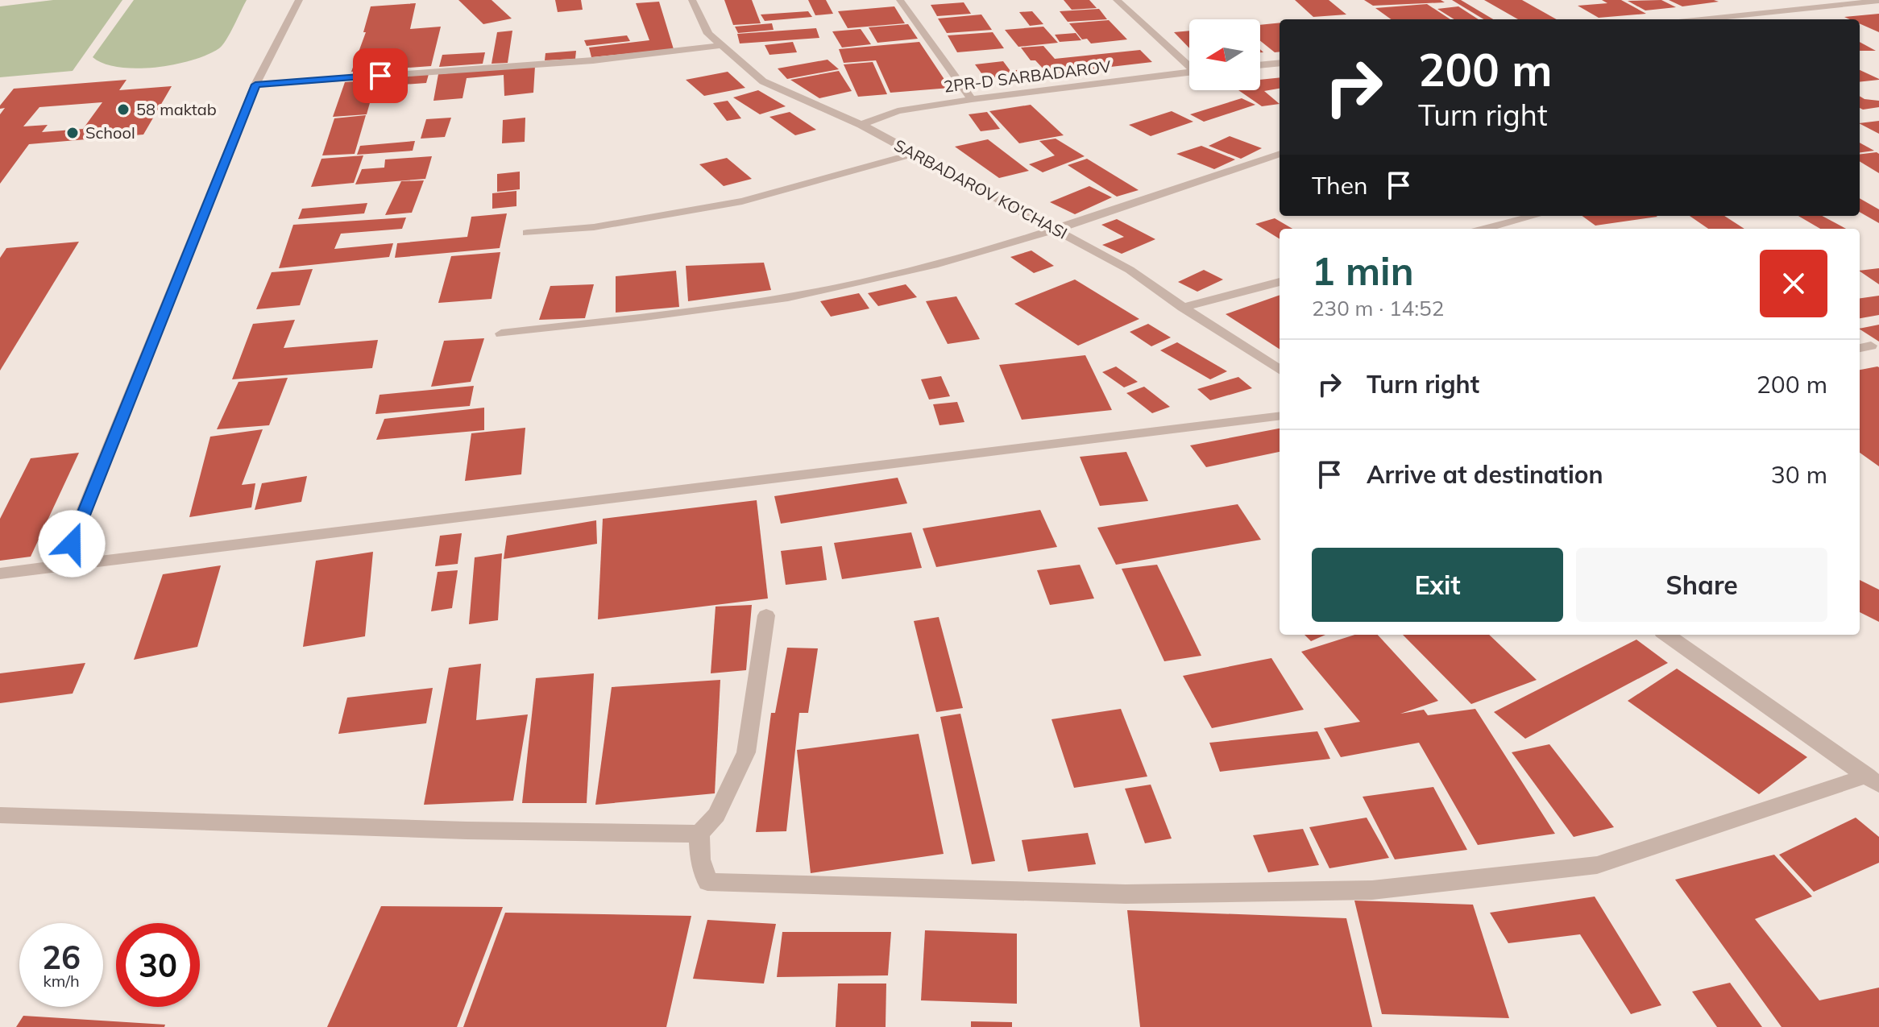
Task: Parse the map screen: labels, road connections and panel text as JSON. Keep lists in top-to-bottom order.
{
  "streets": {
    "street": ["2PR-D SARBADAROV", "SARBADAROV KO'CHASI"]
  },
  "crossings": [
    ["2PR-D SARBADAROV", "SARBADAROV KO'CHASI"]
  ],
  "places": ["58 maktab", "School"],
  "north": "left",
  "page": {
    "turn": ["200 m", "Turn right"],
    "then": "Then",
    "heading": ["1 min", "230 m · 14:52"],
    "list": [
      {
        "name": "Turn right",
        "value": "200 m"
      },
      {
        "name": "Arrive at destination",
        "value": "30 m"
      }
    ],
    "buttons": ["Exit", "Share"],
    "speed": "26 km/h",
    "limit": "30"
  }
}
